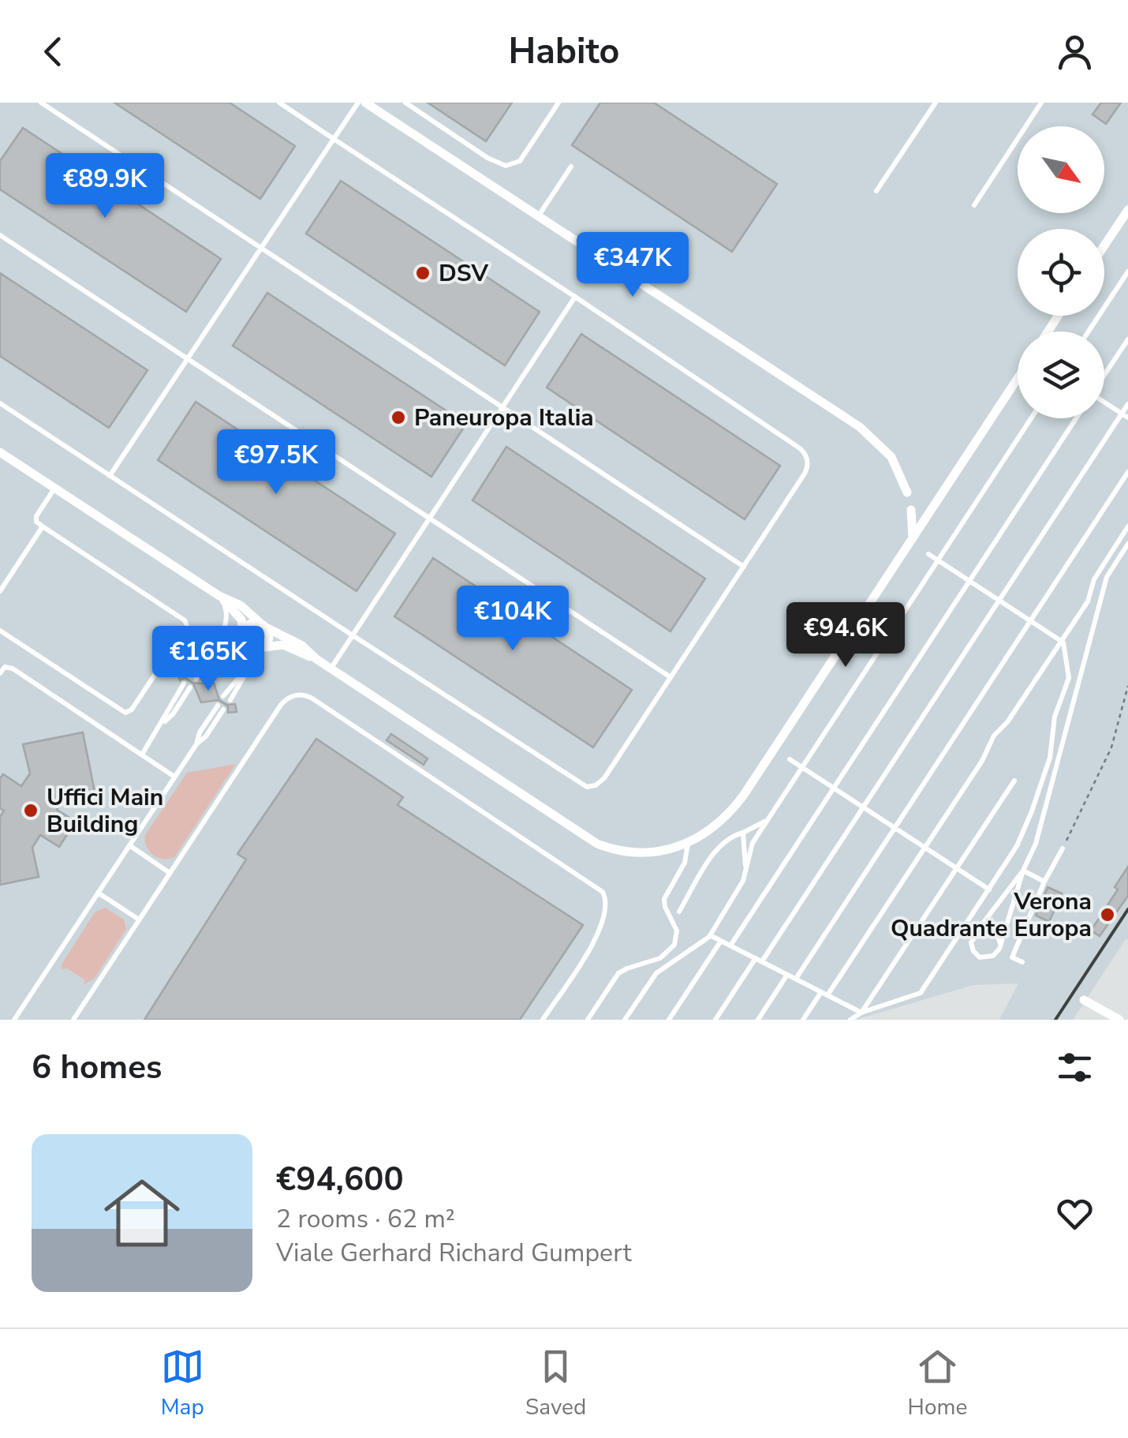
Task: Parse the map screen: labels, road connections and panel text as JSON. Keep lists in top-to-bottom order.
{
  "places": [
    "DSV",
    "Paneuropa Italia",
    "Uffici Main Building",
    "Verona Quadrante Europa"
  ],
  "north": "bottom right",
  "page": {
    "header": "Habito",
    "price": [
      "€89.9K",
      "€347K",
      "€97.5K",
      "€104K",
      "€94.6K",
      "€165K"
    ],
    "heading": "6 homes",
    "list": [
      {
        "name": "€94,600",
        "note": "2 rooms · 62 m² · Viale Gerhard Richard Gumpert"
      }
    ],
    "tabs": ["Map", "Saved", "Home"]
  }
}
